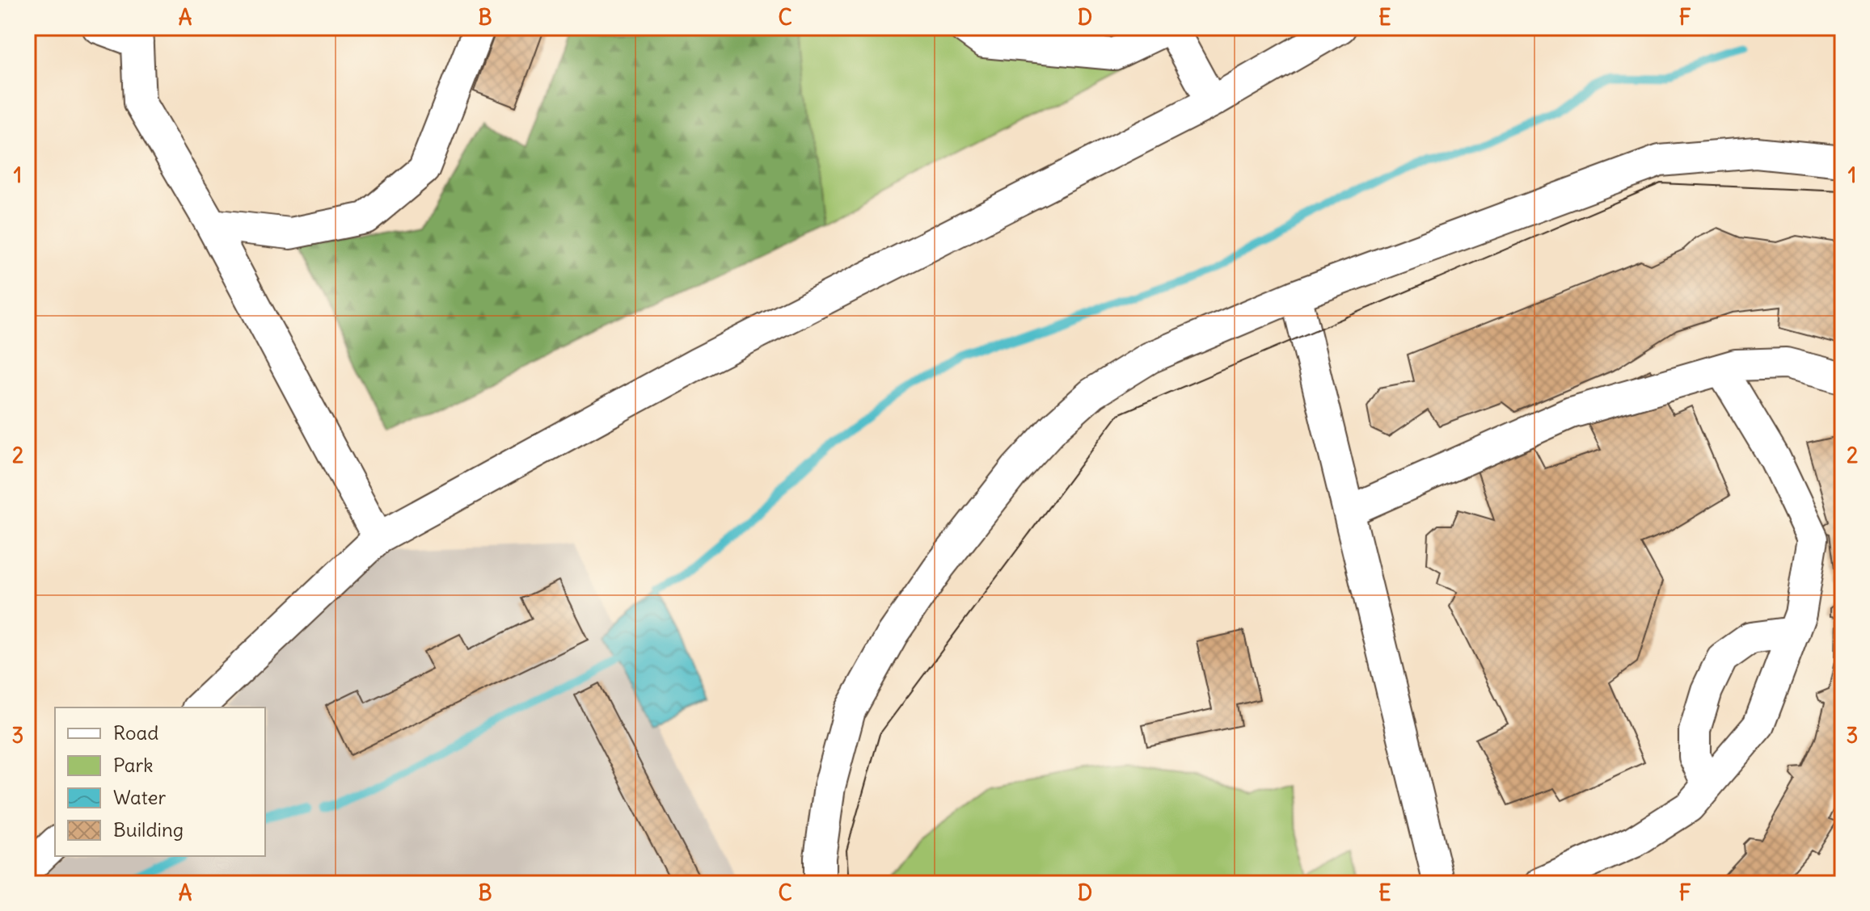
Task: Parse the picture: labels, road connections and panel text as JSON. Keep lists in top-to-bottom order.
{
  "legend": [
    "Road",
    "Park",
    "Water",
    "Building"
  ],
  "grid": {
    "columns": [
      "A",
      "B",
      "C",
      "D",
      "E",
      "F"
    ],
    "rows": ["1", "2", "3"]
  }
}
